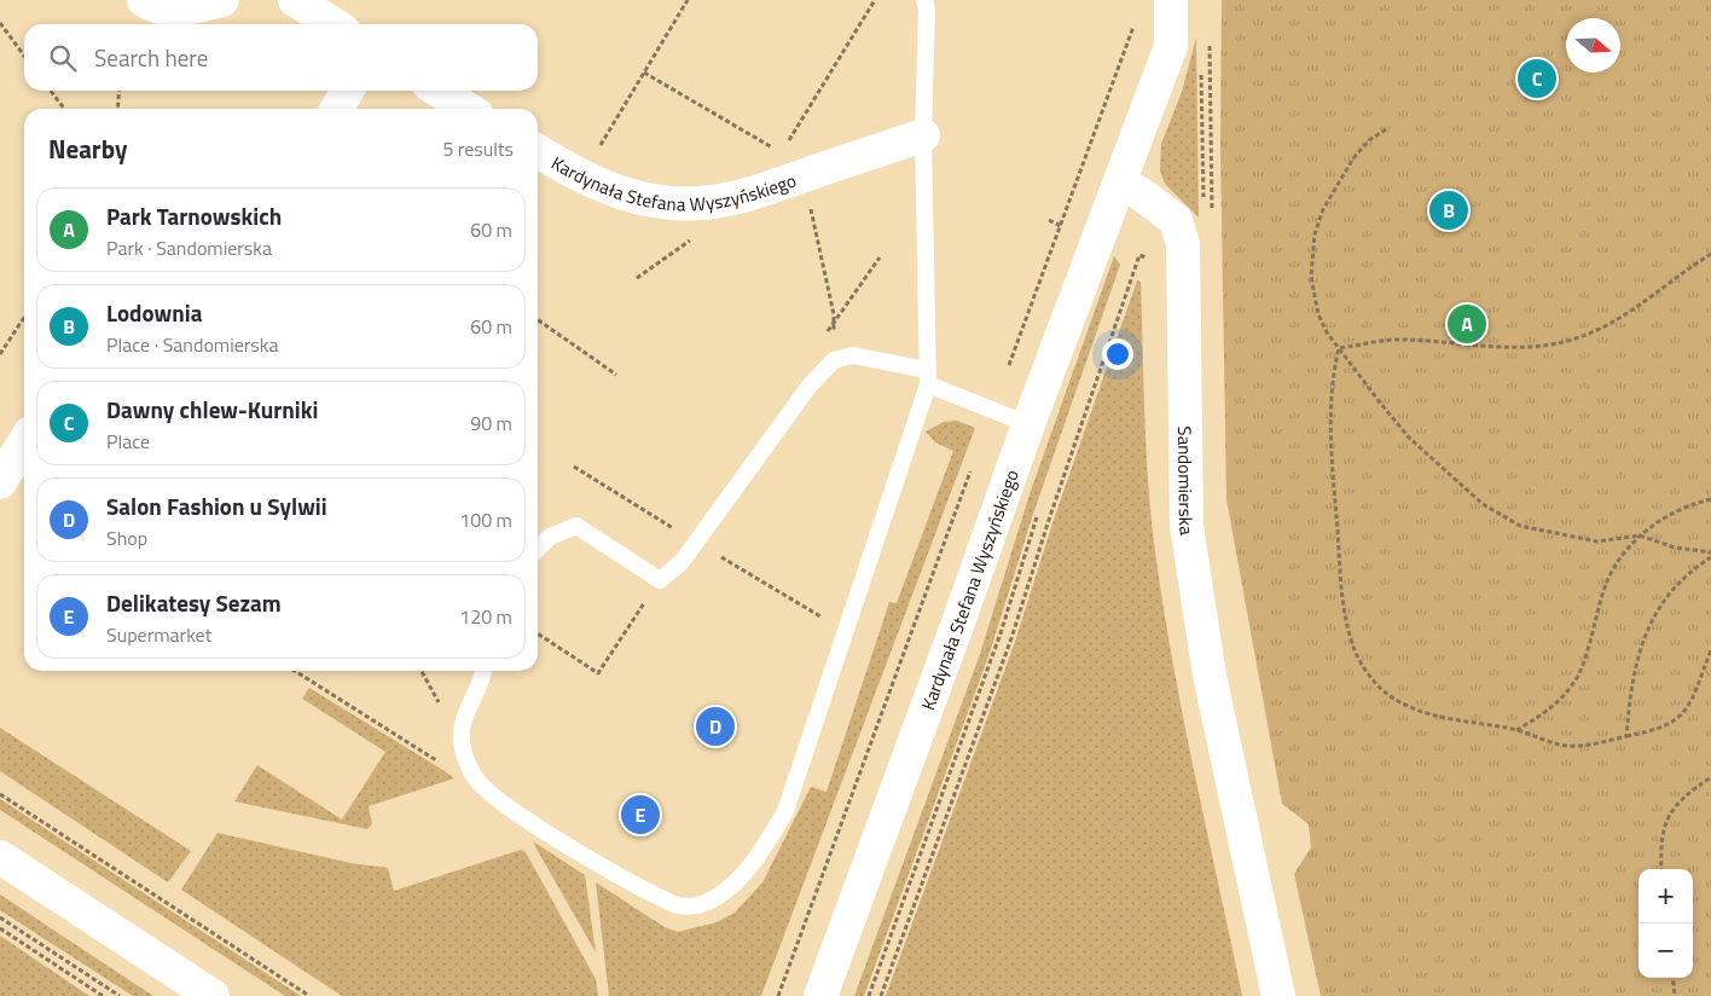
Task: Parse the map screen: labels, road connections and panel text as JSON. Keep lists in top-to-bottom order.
{
  "streets": {
    "street": ["Kardynała Stefana Wyszyńskiego", "Sandomierska"]
  },
  "crossings": [
    ["Kardynała Stefana Wyszyńskiego", "Sandomierska"]
  ],
  "north": "right",
  "page": {
    "search": "Search here",
    "pins": [
      "C",
      "B",
      "A",
      "D",
      "E"
    ],
    "heading": ["Nearby", "5 results"],
    "list": [
      {
        "mark": "A",
        "name": "Park Tarnowskich",
        "note": "Park · Sandomierska",
        "value": "60 m"
      },
      {
        "mark": "B",
        "name": "Lodownia",
        "note": "Place · Sandomierska",
        "value": "60 m"
      },
      {
        "mark": "C",
        "name": "Dawny chlew-Kurniki",
        "note": "Place",
        "value": "90 m"
      },
      {
        "mark": "D",
        "name": "Salon Fashion u Sylwii",
        "note": "Shop",
        "value": "100 m"
      },
      {
        "mark": "E",
        "name": "Delikatesy Sezam",
        "note": "Supermarket",
        "value": "120 m"
      }
    ],
    "map_buttons": ["+", "−"]
  }
}
